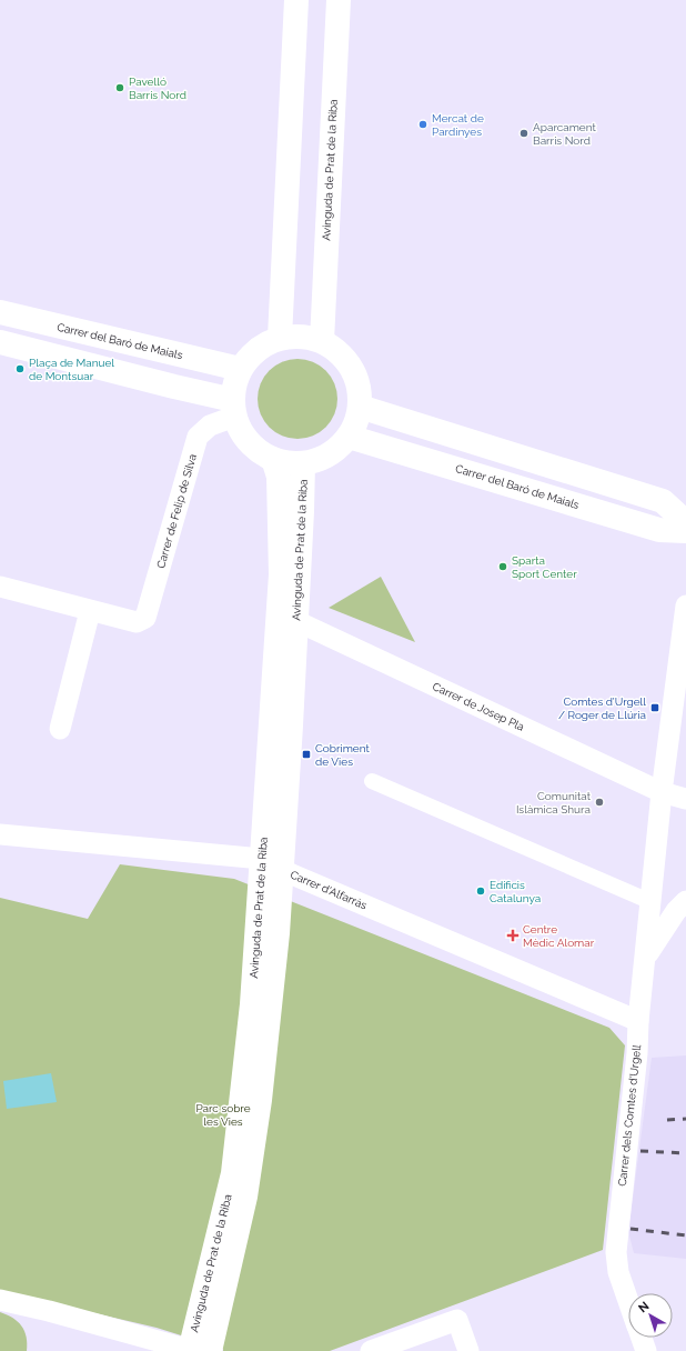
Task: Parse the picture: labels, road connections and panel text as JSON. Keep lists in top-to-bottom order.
{
  "streets": {
    "main road": ["Avinguda de Prat de la Riba", "Carrer del Baró de Maials"],
    "street": [
      "Carrer de Felip de Silva",
      "Carrer de Josep Pla",
      "Carrer d'Alfarràs",
      "Carrer dels Comtes d'Urgell"
    ]
  },
  "crossings": [
    ["Avinguda de Prat de la Riba", "Carrer del Baró de Maials"],
    ["Avinguda de Prat de la Riba", "Carrer de Felip de Silva"],
    ["Avinguda de Prat de la Riba", "Carrer de Josep Pla"],
    ["Avinguda de Prat de la Riba", "Carrer d'Alfarràs"],
    ["Carrer del Baró de Maials", "Carrer de Felip de Silva"],
    ["Carrer de Josep Pla", "Carrer dels Comtes d'Urgell"],
    ["Carrer d'Alfarràs", "Carrer dels Comtes d'Urgell"]
  ],
  "parks": ["Parc sobre les Vies"],
  "places": {
    "other": [
      "Pavelló Barris Nord",
      "Mercat de Pardinyes",
      "Aparcament Barris Nord",
      "Plaça de Manuel de Montsuar",
      "Sparta Sport Center",
      "Comunitat Islàmica Shura",
      "Edificis Catalunya"
    ],
    "transit": ["Comtes d’Urgell / Roger de Llúria", "Cobriment de Vies"],
    "health": ["Centre Mèdic Alomar"]
  },
  "north": "top left"
}
